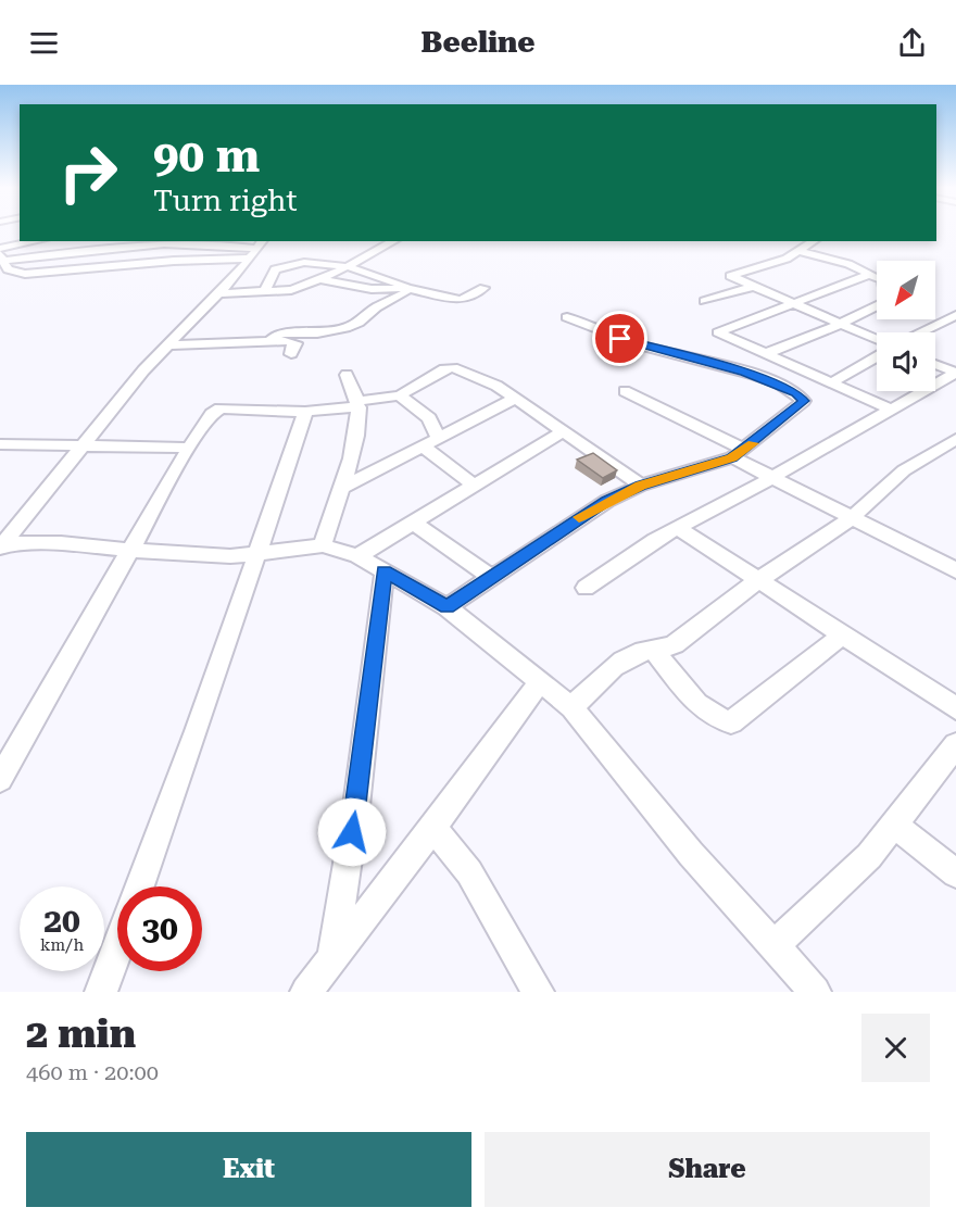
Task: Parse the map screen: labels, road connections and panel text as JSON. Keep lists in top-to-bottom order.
{
  "north": "bottom left",
  "page": {
    "header": "Beeline",
    "turn": ["90 m", "Turn right"],
    "speed": "20 km/h",
    "limit": "30",
    "heading": ["2 min", "460 m · 20:00"],
    "buttons": ["Exit", "Share"]
  }
}
